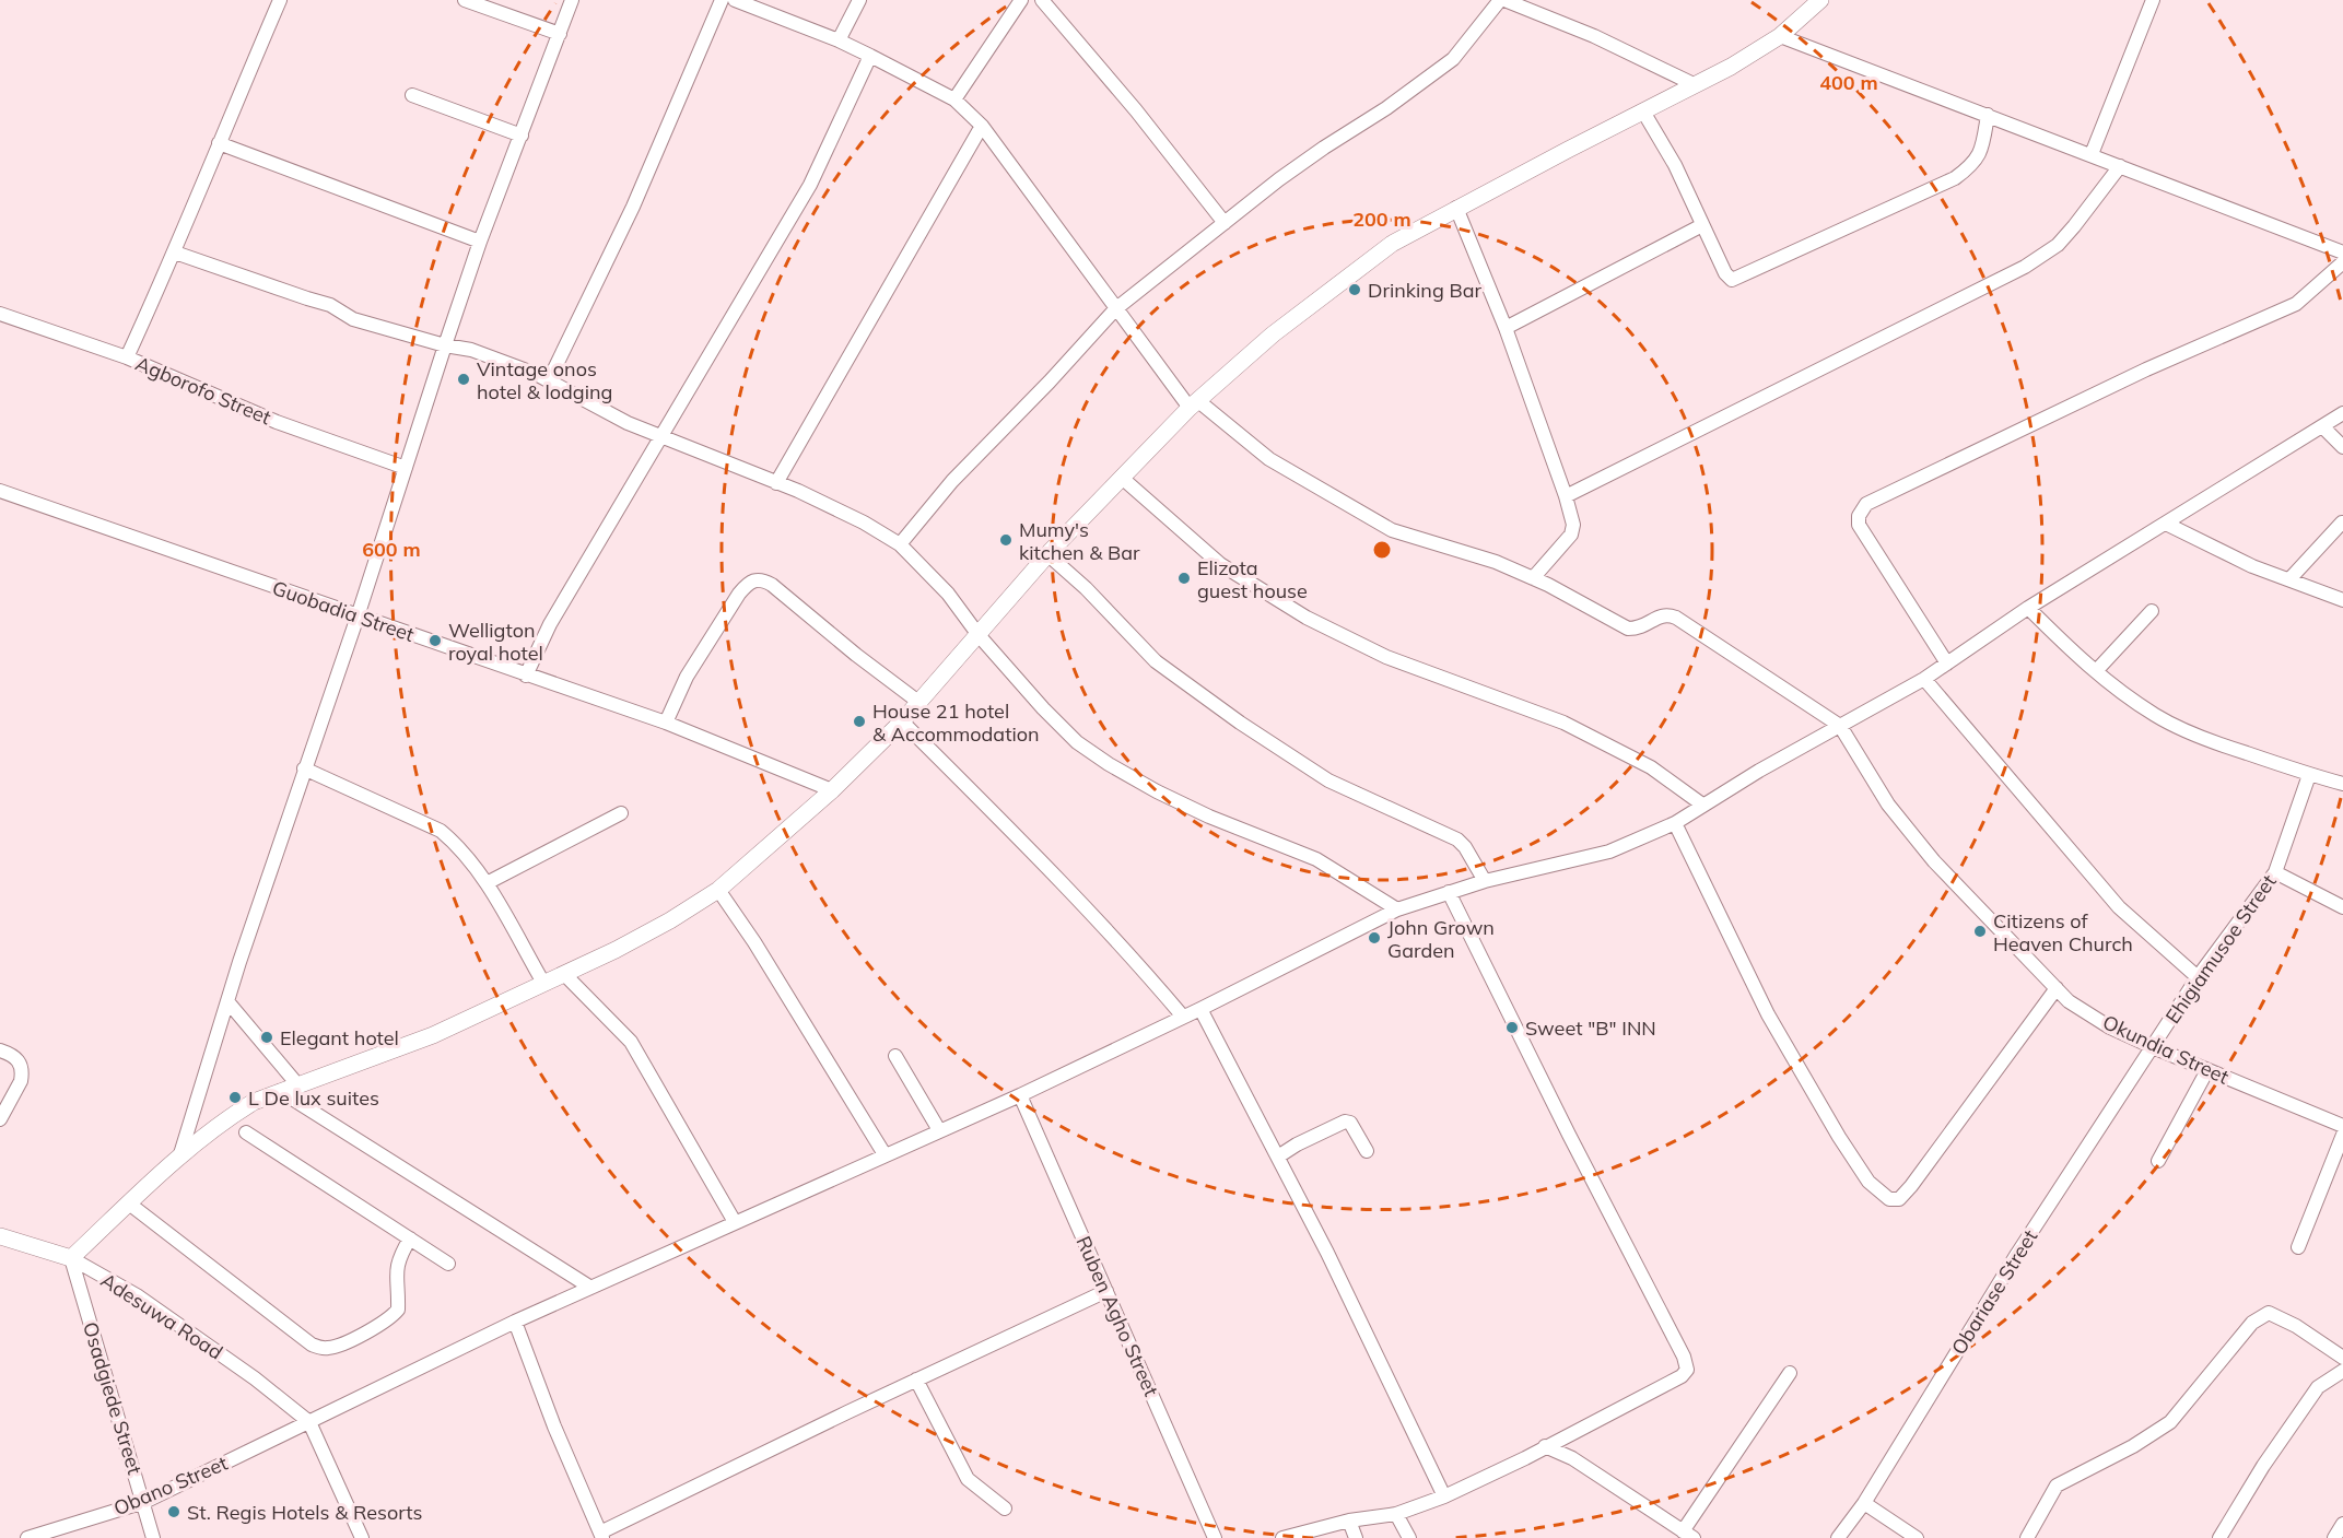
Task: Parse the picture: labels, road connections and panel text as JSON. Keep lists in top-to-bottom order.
{
  "streets": {
    "street": [
      "Agborofo Street",
      "Guobadia Street",
      "Ehigiamusoe Street",
      "Okundia Street",
      "Obariase Street",
      "Adesuwa Road",
      "Ruben Agho Street",
      "Osadgiede Street",
      "Obano Street"
    ]
  },
  "crossings": [
    ["Ehigiamusoe Street", "Okundia Street"],
    ["Ehigiamusoe Street", "Obariase Street"],
    ["Okundia Street", "Obariase Street"],
    ["Okundia Street", "Obano Street"],
    ["Adesuwa Road", "Osadgiede Street"],
    ["Adesuwa Road", "Obano Street"],
    ["Ruben Agho Street", "Obano Street"],
    ["Osadgiede Street", "Obano Street"]
  ],
  "places": [
    "Drinking Bar",
    "Vintage onos hotel & lodging",
    "Mumy's kitchen & Bar",
    "Elizota guest house",
    "Welligton royal hotel",
    "House 21 hotel & Accommodation",
    "Citizens of Heaven Church",
    "John Grown Garden",
    "Sweet \"B\" INN",
    "Elegant hotel",
    "L De lux suites",
    "St. Regis Hotels & Resorts"
  ],
  "rings": ["400 m", "200 m", "600 m"]
}
